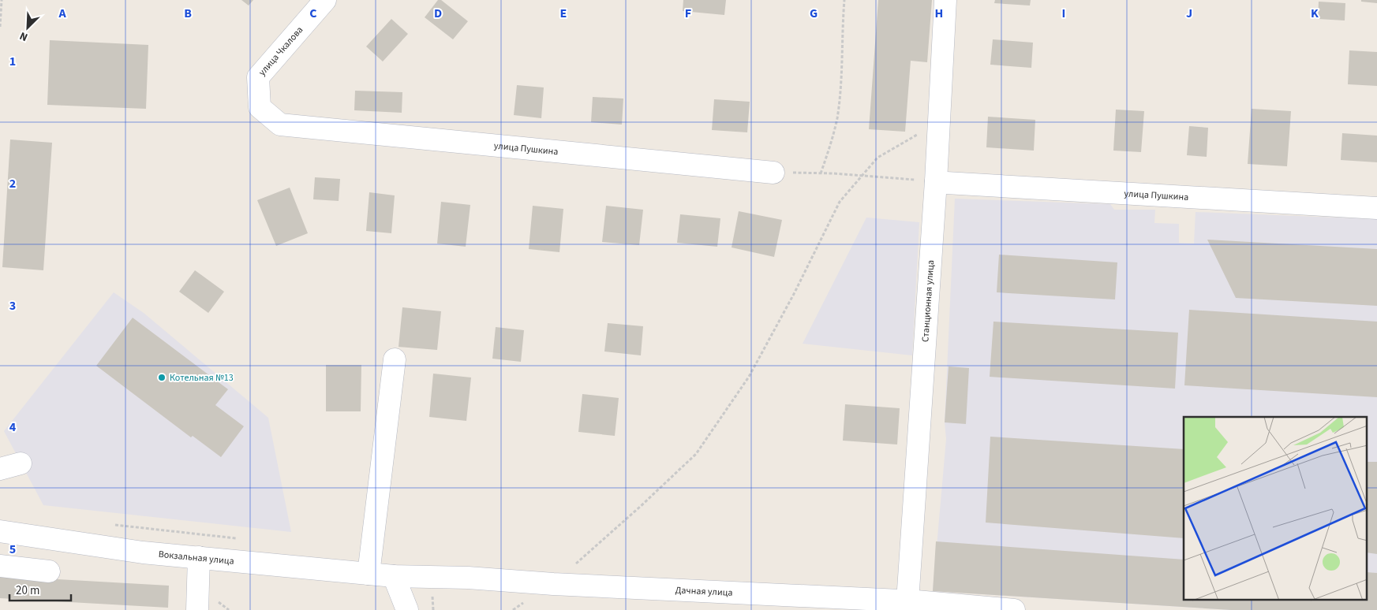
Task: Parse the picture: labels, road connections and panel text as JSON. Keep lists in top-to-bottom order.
{
  "streets": {
    "street": [
      "улица Чкалова",
      "улица Пушкина",
      "Станционная улица",
      "Вокзальная улица",
      "Дачная улица"
    ]
  },
  "crossings": [
    ["улица Чкалова", "улица Пушкина"],
    ["улица Пушкина", "Станционная улица"],
    ["Станционная улица", "Дачная улица"],
    ["Вокзальная улица", "Дачная улица"]
  ],
  "places": ["Котельная №13"],
  "scale_bar": "20 m",
  "north": "bottom left",
  "grid": {
    "columns": [
      "A",
      "B",
      "C",
      "D",
      "E",
      "F",
      "G",
      "H",
      "I",
      "J",
      "K"
    ],
    "rows": [
      "1",
      "2",
      "3",
      "4",
      "5"
    ]
  }
}
